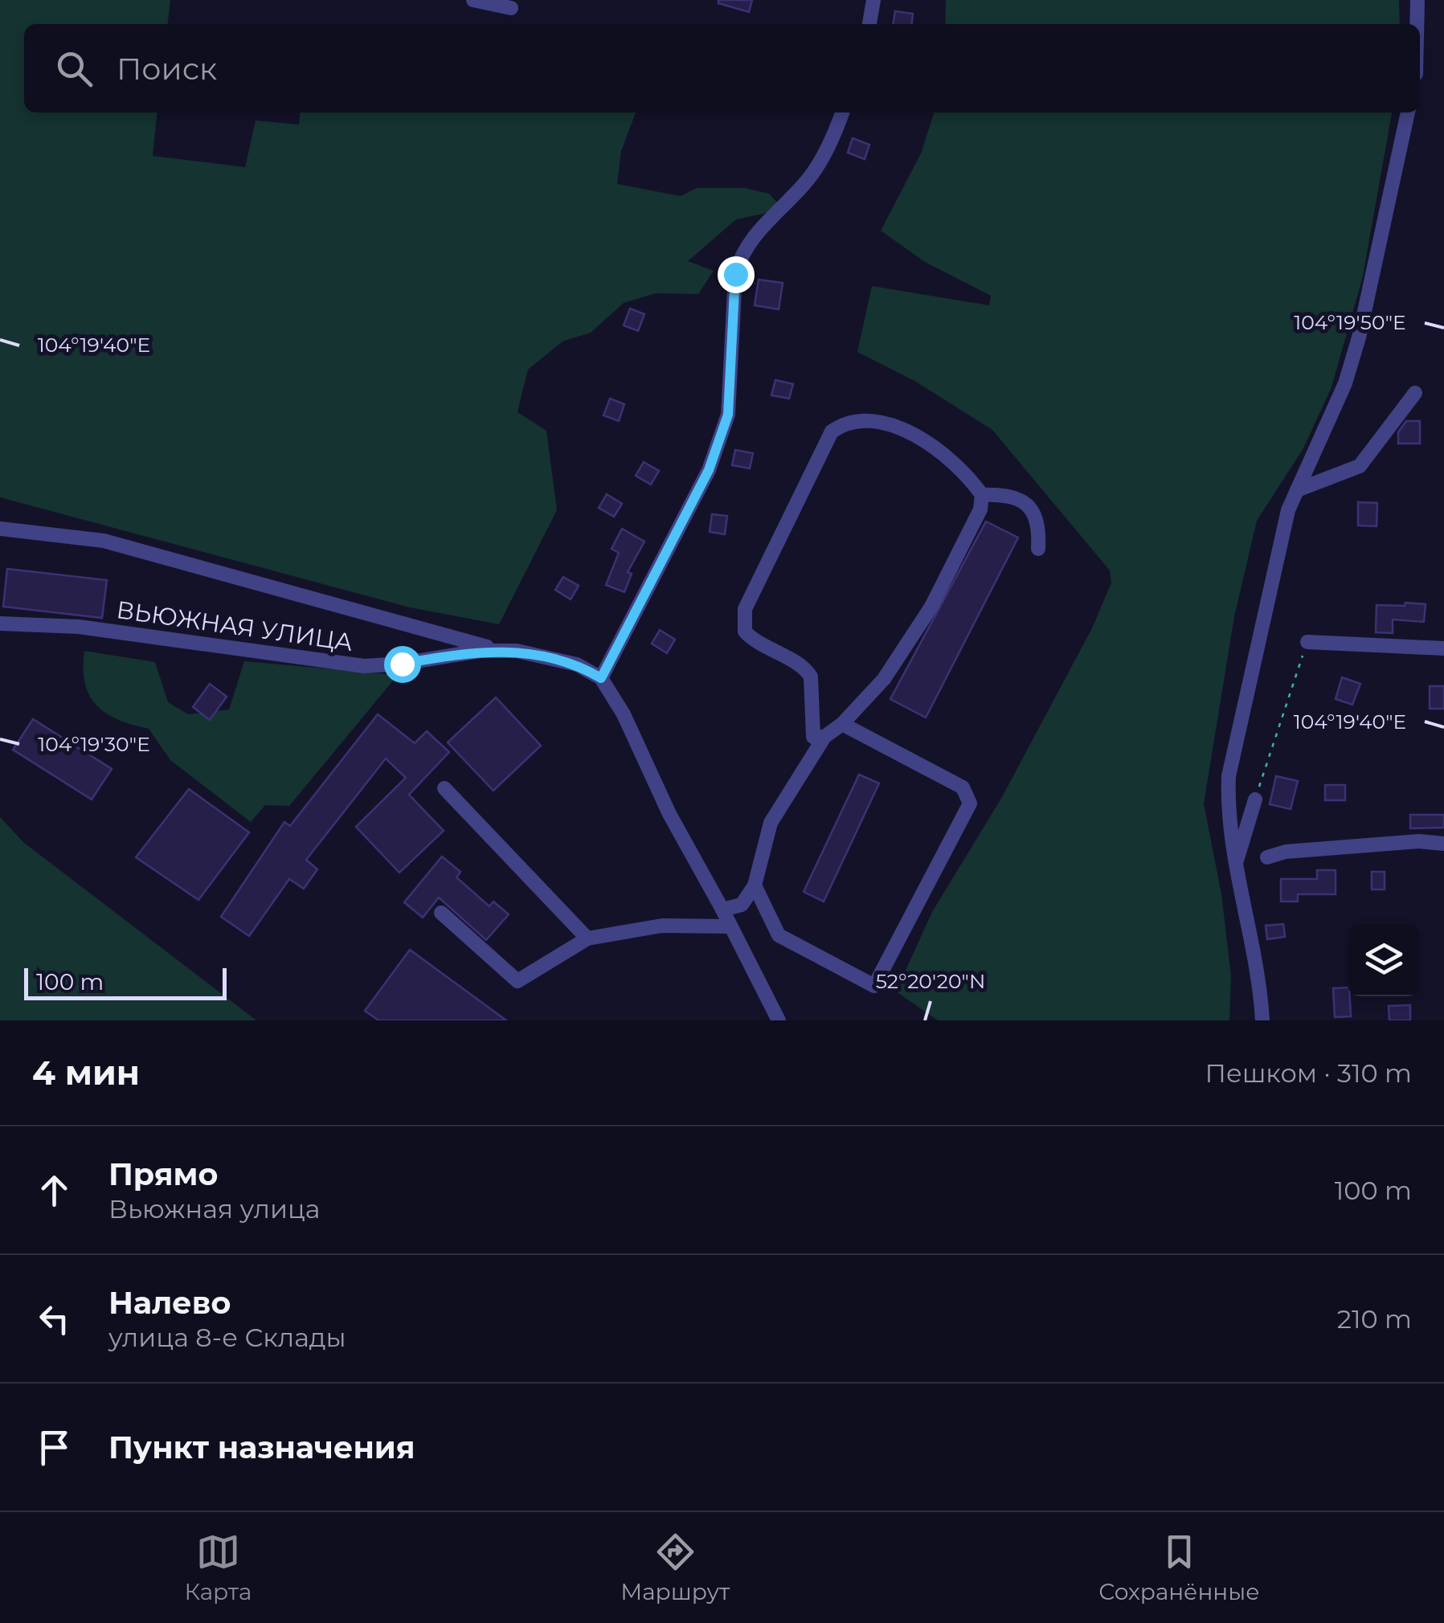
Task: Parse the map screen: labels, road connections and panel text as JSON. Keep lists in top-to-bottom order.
{
  "streets": {
    "street": ["ВЬЮЖНАЯ УЛИЦА"]
  },
  "scale_bar": "100 m",
  "page": {
    "search": "Поиск",
    "scale": "100 m",
    "heading": ["4 мин", "Пешком · 310 m"],
    "list": [
      ["Прямо", "Вьюжная улица", "100 m"],
      ["Налево", "улица 8-е Склады", "210 m"],
      "Пункт назначения"
    ],
    "nav": ["Карта", "Маршрут", "Сохранённые"]
  },
  "coordinates": [
    "104°19'50\"E",
    "104°19'40\"E",
    "104°19'30\"E",
    "52°20'20\"N"
  ]
}
